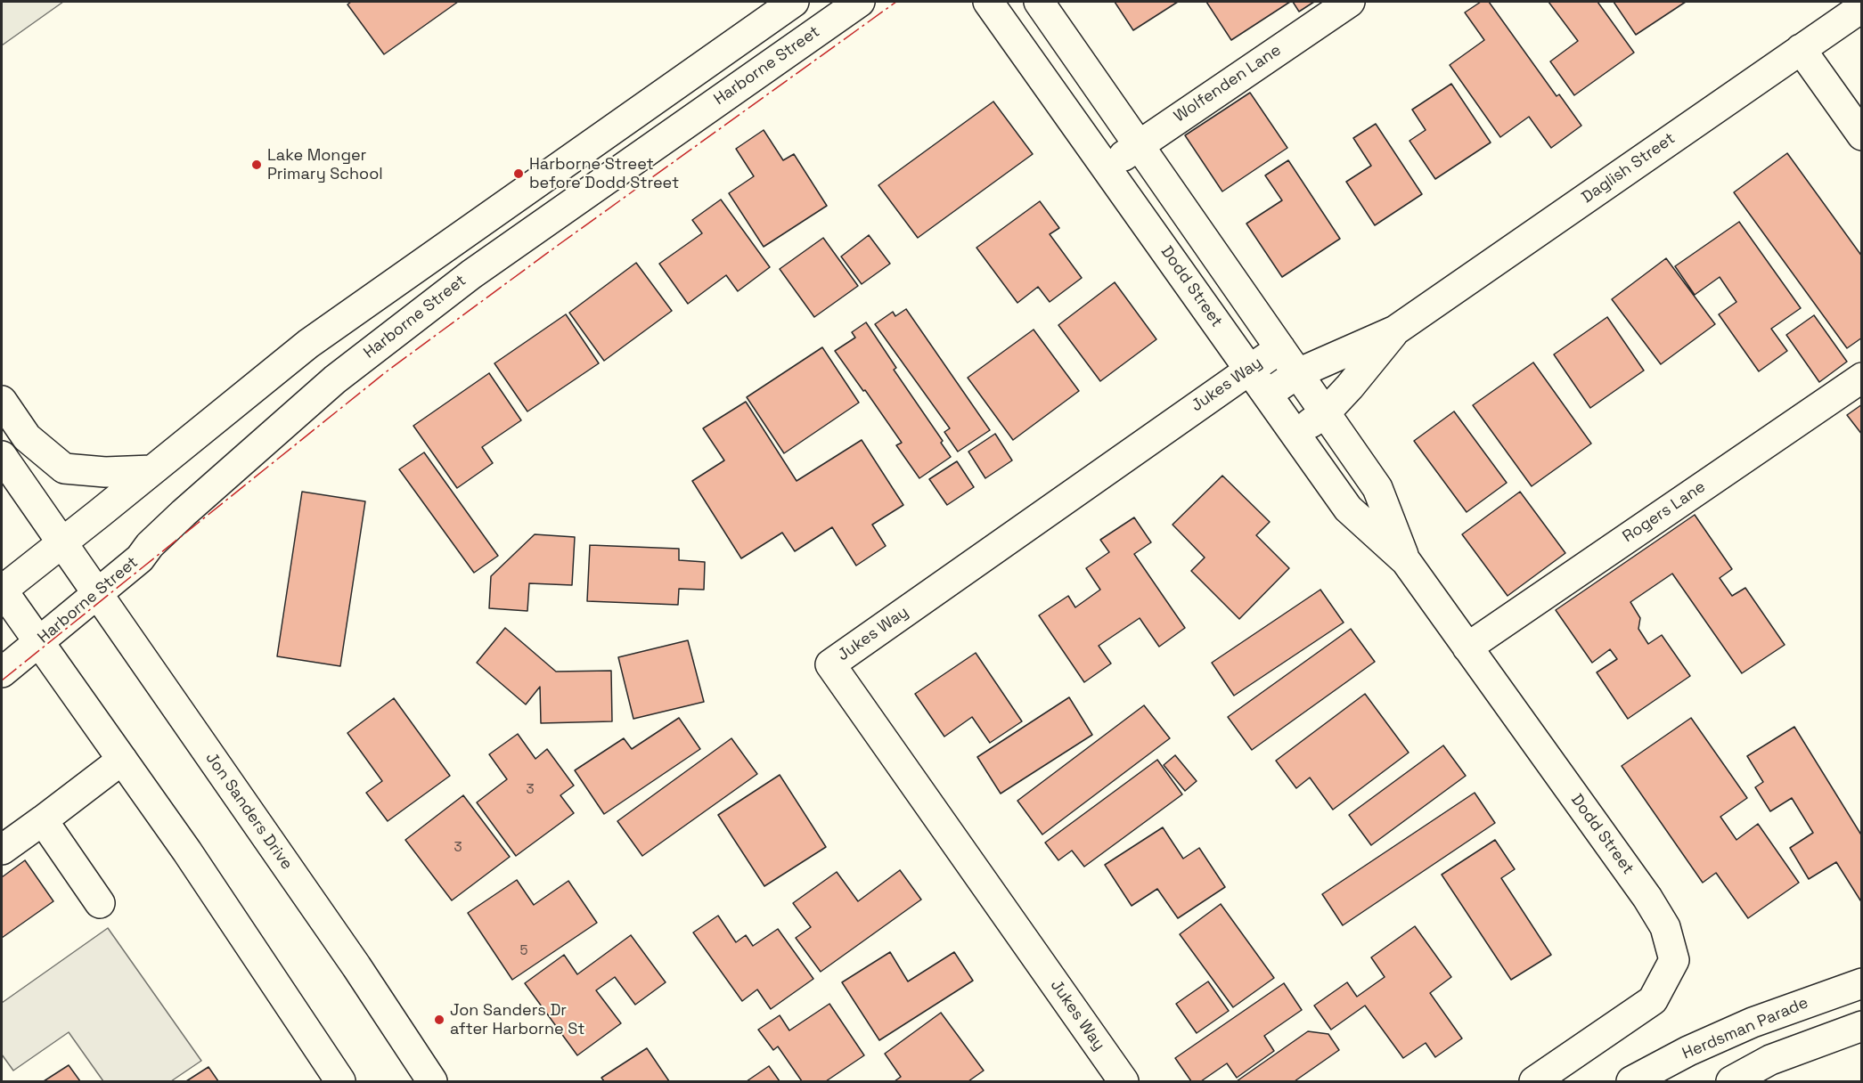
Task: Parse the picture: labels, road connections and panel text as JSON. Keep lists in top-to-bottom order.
{
  "streets": {
    "street": [
      "Harborne Street",
      "Wolfenden Lane",
      "Daglish Street",
      "Dodd Street",
      "Jukes Way",
      "Rogers Lane",
      "Jon Sanders Drive",
      "Herdsman Parade"
    ]
  },
  "crossings": [
    ["Harborne Street", "Jon Sanders Drive"],
    ["Wolfenden Lane", "Dodd Street"],
    ["Daglish Street", "Dodd Street"],
    ["Dodd Street", "Jukes Way"],
    ["Dodd Street", "Rogers Lane"]
  ],
  "places": ["Lake Monger Primary School", "Harborne Street before Dodd Street", "Jon Sanders Dr after Harborne St"],
  "house_numbers": ["3", "3", "5"]
}
